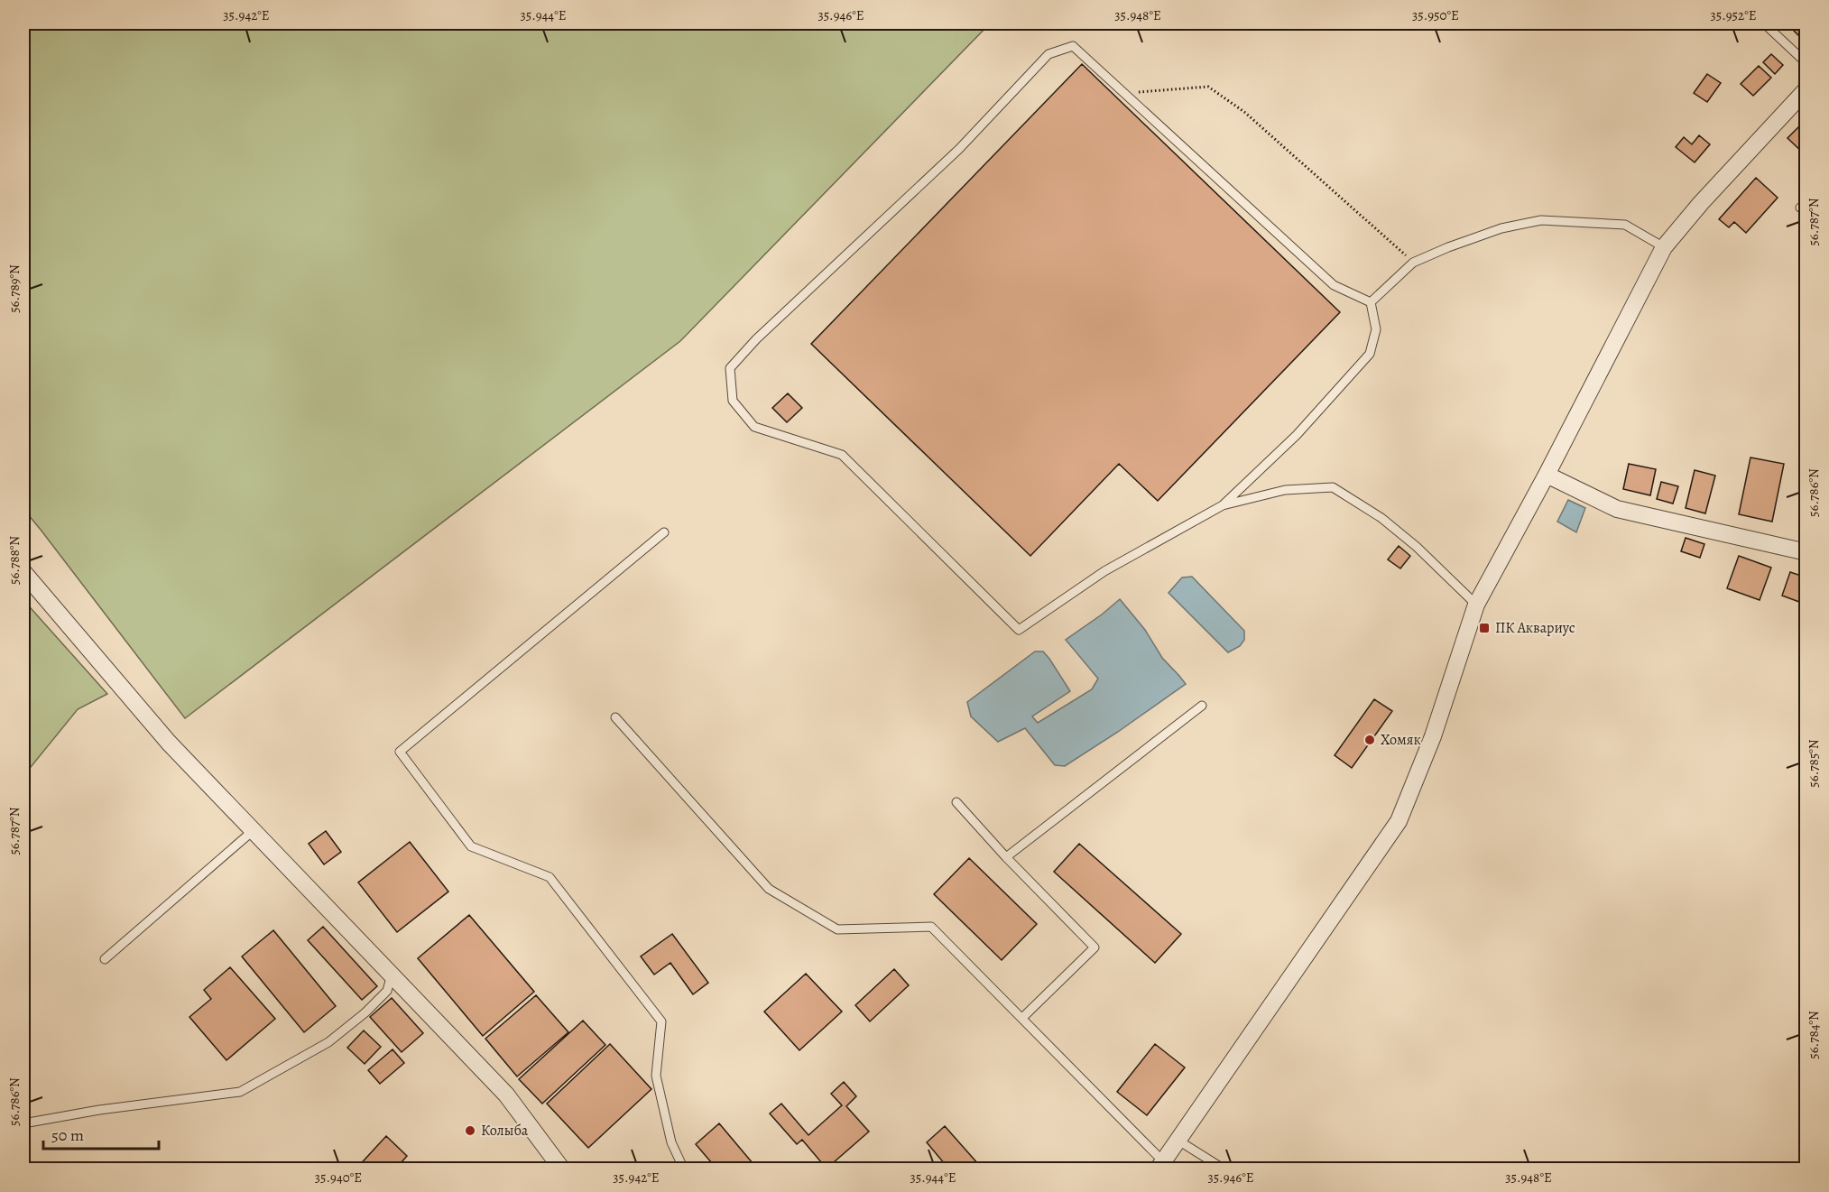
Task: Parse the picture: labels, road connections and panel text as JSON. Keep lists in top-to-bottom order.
{
  "places": {
    "transit": ["ПК Аквариус"],
    "other": ["Хомяк", "Колыба"]
  },
  "scale_bar": "50 m",
  "coordinates": [
    "35.942°E",
    "35.944°E",
    "35.946°E",
    "35.948°E",
    "35.950°E",
    "35.952°E",
    "56.787°N",
    "56.789°N",
    "56.786°N",
    "56.788°N",
    "56.785°N",
    "56.784°N",
    "35.940°E"
  ]
}
